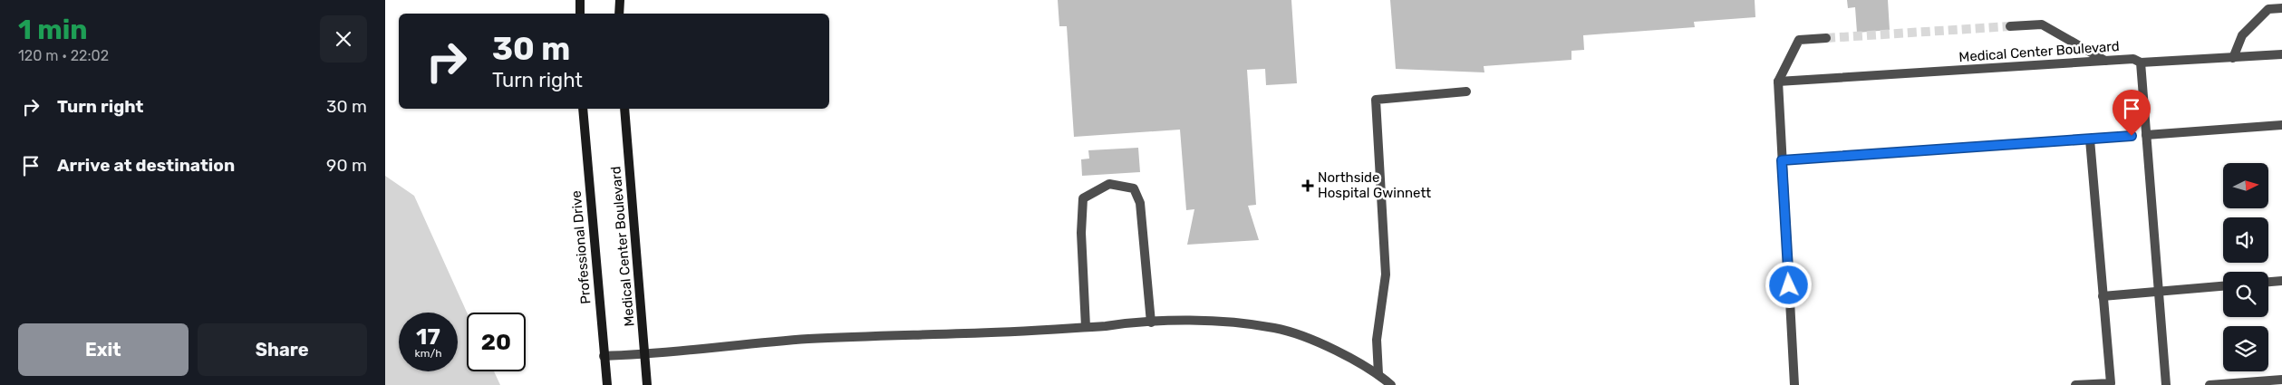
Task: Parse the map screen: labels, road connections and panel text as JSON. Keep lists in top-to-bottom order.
{
  "streets": {
    "street": ["Medical Center Boulevard", "Professional Drive"]
  },
  "places": {
    "health": ["Northside Hospital Gwinnett"]
  },
  "north": "right",
  "page": {
    "heading": ["1 min", "120 m · 22:02"],
    "turn": ["30 m", "Turn right"],
    "list": [
      {
        "name": "Turn right",
        "value": "30 m"
      },
      {
        "name": "Arrive at destination",
        "value": "90 m"
      }
    ],
    "speed": "17 km/h",
    "limit": "20",
    "buttons": ["Exit", "Share"]
  }
}
